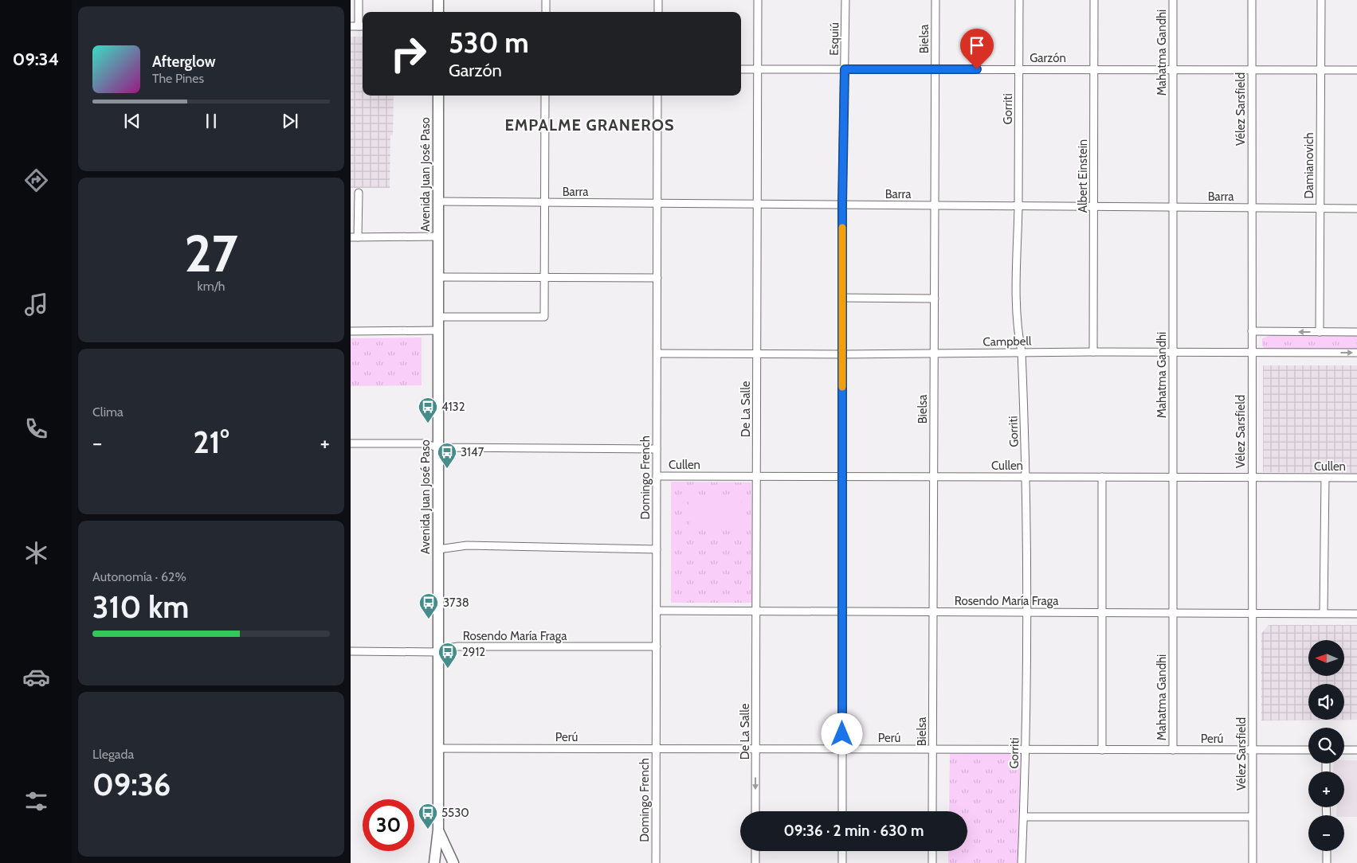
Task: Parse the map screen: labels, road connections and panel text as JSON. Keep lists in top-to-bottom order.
{
  "streets": {
    "main road": ["Avenida Juan José Paso"],
    "street": [
      "Esquiú",
      "Bielsa",
      "Mahatma Gandhi",
      "Garzón",
      "Gorriti",
      "Vélez Sarsfield",
      "Damianovich",
      "Albert Einstein",
      "Barra",
      "Campbell",
      "De La Salle",
      "Cullen",
      "Domingo French",
      "Rosendo María Fraga",
      "Perú"
    ]
  },
  "crossings": [
    ["Esquiú", "Garzón"],
    ["Esquiú", "Barra"],
    ["Esquiú", "Campbell"],
    ["Esquiú", "Cullen"],
    ["Esquiú", "Rosendo María Fraga"],
    ["Esquiú", "Perú"],
    ["Bielsa", "Garzón"],
    ["Bielsa", "Barra"],
    ["Bielsa", "Campbell"],
    ["Bielsa", "Cullen"],
    ["Bielsa", "Rosendo María Fraga"],
    ["Bielsa", "Perú"],
    ["Mahatma Gandhi", "Garzón"],
    ["Mahatma Gandhi", "Barra"],
    ["Mahatma Gandhi", "Campbell"],
    ["Mahatma Gandhi", "Cullen"],
    ["Mahatma Gandhi", "Rosendo María Fraga"],
    ["Mahatma Gandhi", "Perú"],
    ["Garzón", "Gorriti"],
    ["Garzón", "Vélez Sarsfield"],
    ["Garzón", "Damianovich"],
    ["Garzón", "Albert Einstein"],
    ["Garzón", "De La Salle"],
    ["Gorriti", "Barra"],
    ["Gorriti", "Campbell"],
    ["Gorriti", "Cullen"],
    ["Gorriti", "Rosendo María Fraga"],
    ["Gorriti", "Perú"],
    ["Vélez Sarsfield", "Barra"],
    ["Vélez Sarsfield", "Campbell"],
    ["Vélez Sarsfield", "Cullen"],
    ["Vélez Sarsfield", "Rosendo María Fraga"],
    ["Vélez Sarsfield", "Perú"],
    ["Damianovich", "Barra"],
    ["Avenida Juan José Paso", "Barra"],
    ["Avenida Juan José Paso", "Cullen"],
    ["Avenida Juan José Paso", "Rosendo María Fraga"],
    ["Avenida Juan José Paso", "Perú"],
    ["Albert Einstein", "Barra"],
    ["Albert Einstein", "Campbell"],
    ["Barra", "De La Salle"],
    ["Barra", "Domingo French"],
    ["Campbell", "De La Salle"],
    ["Campbell", "Domingo French"],
    ["De La Salle", "Cullen"],
    ["De La Salle", "Rosendo María Fraga"],
    ["De La Salle", "Perú"],
    ["Cullen", "Domingo French"],
    ["Domingo French", "Rosendo María Fraga"],
    ["Domingo French", "Perú"]
  ],
  "districts": ["EMPALME GRANEROS"],
  "places": {
    "bus stop": [
      "4132",
      "3147",
      "3738",
      "2912",
      "5530"
    ]
  },
  "north": "left",
  "page": {
    "tabs": "09:34",
    "turn": ["530 m", "Garzón"],
    "song": ["Afterglow", "The Pines"],
    "tile": [
      ["27", "km/h"],
      "Clima",
      ["Autonomía · 62%", "310 km"],
      ["Llegada", "09:36"]
    ],
    "heat": ["−", "21°", "+"],
    "map_buttons": ["+", "−"],
    "limit": "30",
    "trip": "09:36 · 2 min · 630 m"
  }
}
